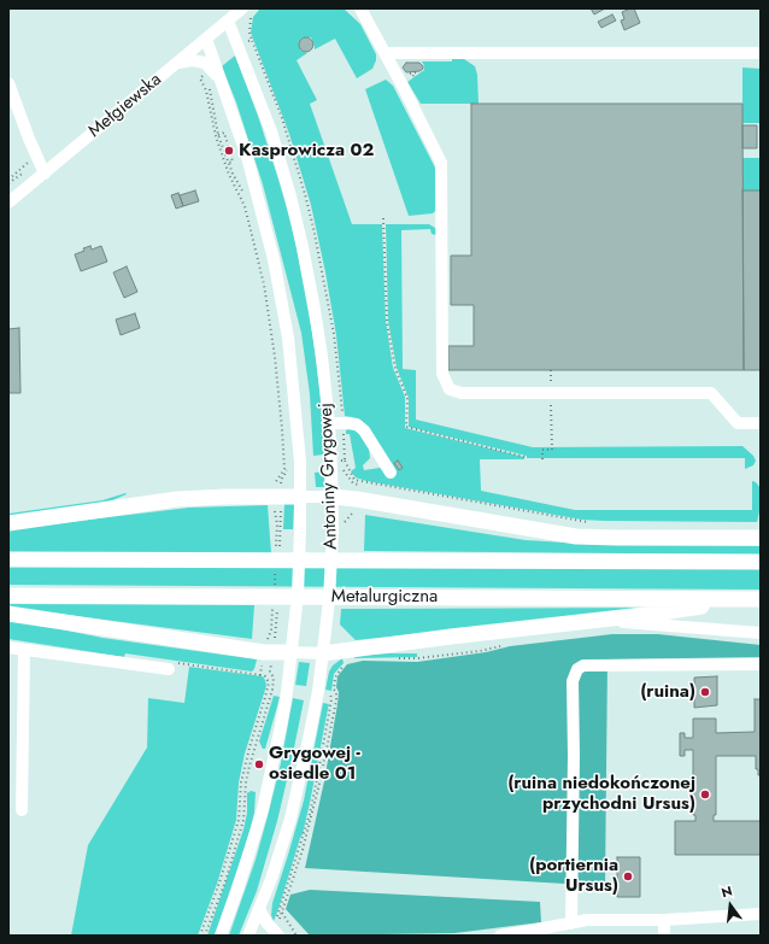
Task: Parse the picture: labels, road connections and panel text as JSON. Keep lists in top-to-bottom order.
{
  "streets": {
    "main road": ["Metalurgiczna"],
    "street": ["Mełgiewska", "Antoniny Grygowej"]
  },
  "crossings": [
    ["Mełgiewska", "Antoniny Grygowej"]
  ],
  "places": [
    "Kasprowicza 02",
    "(ruina)",
    "Grygowej - osiedle 01",
    "(ruina niedokończonej przychodni Ursus)",
    "(portiernia Ursus)"
  ],
  "north": "top"
}
